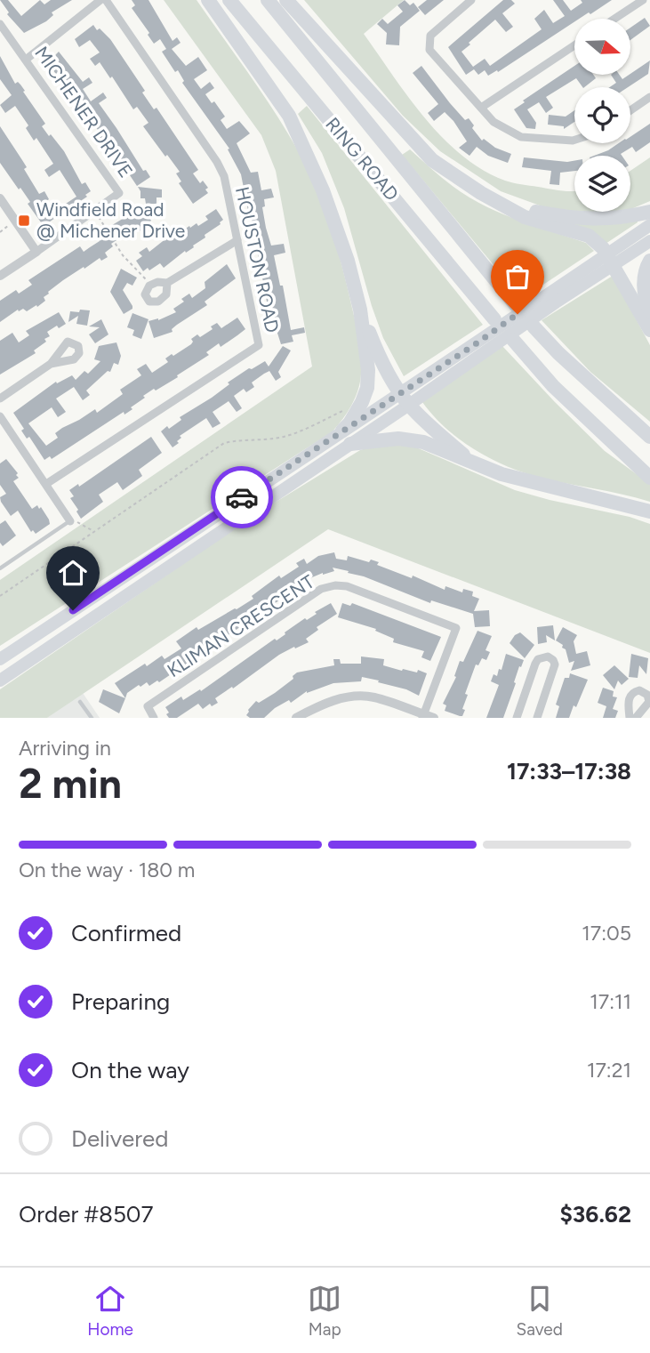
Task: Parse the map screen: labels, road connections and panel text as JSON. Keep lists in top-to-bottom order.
{
  "streets": {
    "highway": ["RING ROAD"],
    "street": ["MICHENER DRIVE", "HOUSTON ROAD", "KLIMAN CRESCENT"]
  },
  "places": {
    "transit": ["Windfield Road @ Michener Drive"]
  },
  "north": "right",
  "page": {
    "heading": ["2 min", "Arriving in", "17:33–17:38"],
    "panel": ["Order #8507", "$36.62"],
    "bar": "On the way · 180 m",
    "list": [
      ["Confirmed", "17:05"],
      ["Preparing", "17:11"],
      ["On the way", "17:21"],
      "Delivered"
    ],
    "tabs": ["Home", "Map", "Saved"]
  }
}
